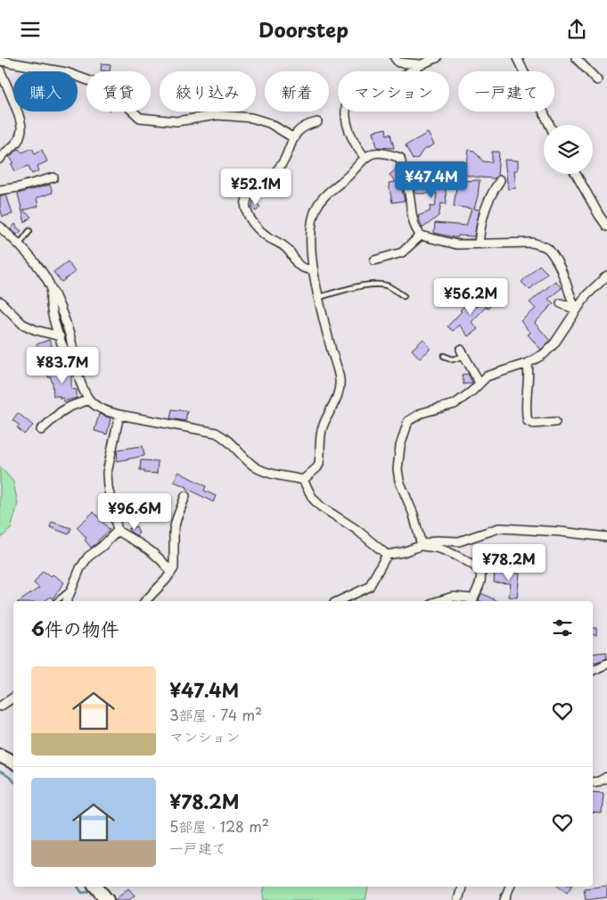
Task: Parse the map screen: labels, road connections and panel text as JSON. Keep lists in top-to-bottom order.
{
  "page": {
    "header": "Doorstep",
    "chip": [
      "購入",
      "賃貸",
      "絞り込み",
      "新着",
      "マンション",
      "一戸建て"
    ],
    "price": [
      "¥47.4M",
      "¥52.1M",
      "¥56.2M",
      "¥83.7M",
      "¥96.6M",
      "¥78.2M"
    ],
    "heading": "6件の物件",
    "list": [
      {
        "name": "¥47.4M",
        "note": "3部屋 · 74 m² · マンション"
      },
      {
        "name": "¥78.2M",
        "note": "5部屋 · 128 m² · 一戸建て"
      }
    ]
  }
}
